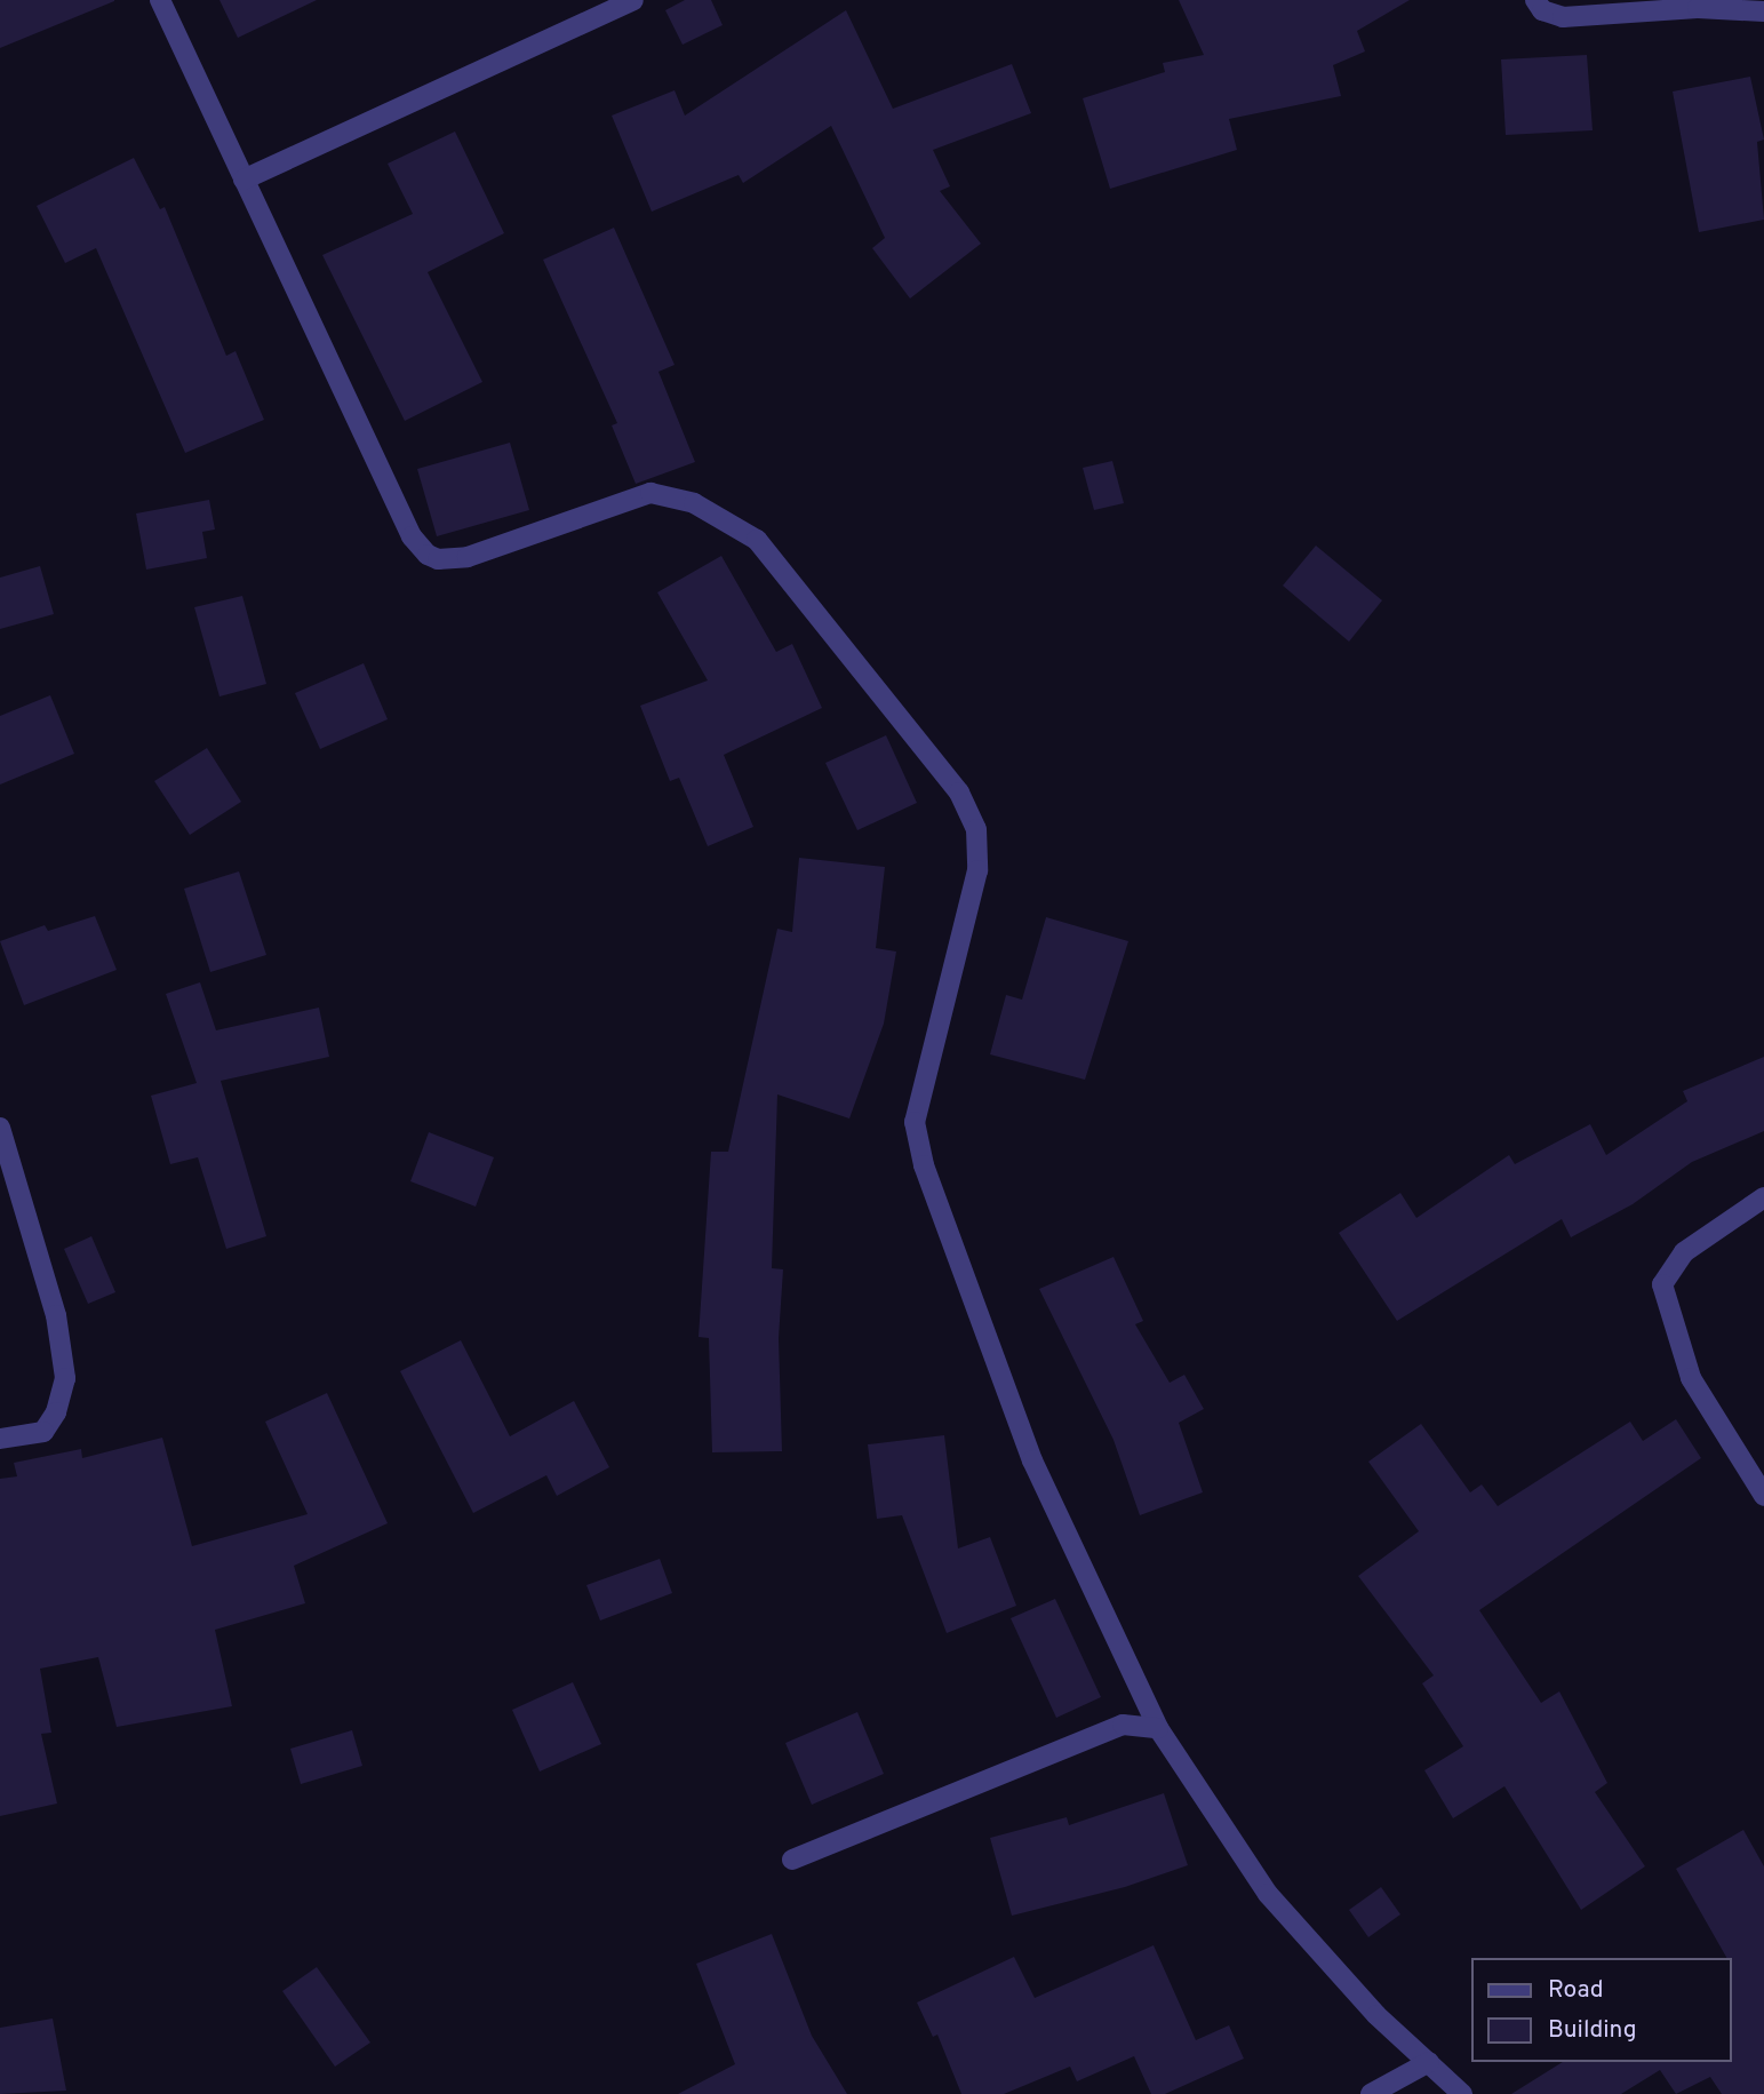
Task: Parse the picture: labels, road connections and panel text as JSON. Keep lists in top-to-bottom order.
{
  "legend": ["Road", "Building"]
}
